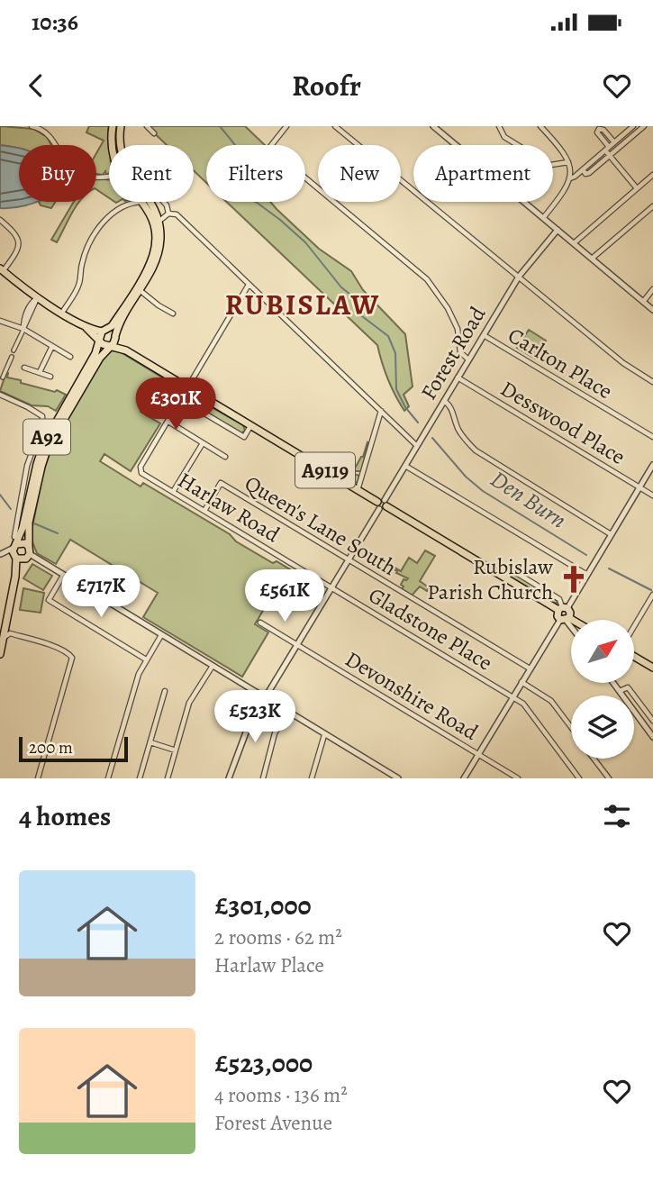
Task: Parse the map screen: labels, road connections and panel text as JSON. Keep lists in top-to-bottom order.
{
  "streets": {
    "main road": ["A92", "A9119"],
    "street": [
      "Forest Road",
      "Carlton Place",
      "Desswood Place",
      "Harlaw Road",
      "Queen's Lane South",
      "Gladstone Place",
      "Devonshire Road"
    ]
  },
  "crossings": [
    ["Forest Road", "Carlton Place"],
    ["Forest Road", "Desswood Place"],
    ["Forest Road", "A9119"],
    ["Forest Road", "Harlaw Road"],
    ["Forest Road", "Queen's Lane South"],
    ["Forest Road", "Gladstone Place"],
    ["Forest Road", "Devonshire Road"],
    ["A92", "A9119"],
    ["Harlaw Road", "Queen's Lane South"],
    ["Harlaw Road", "Gladstone Place"]
  ],
  "districts": ["RUBISLAW"],
  "water": ["Den Burn"],
  "places": {
    "church": ["Rubislaw Parish Church"]
  },
  "scale_bar": "200 m",
  "north": "top right",
  "page": {
    "status": "10:36",
    "header": "Roofr",
    "chip": [
      "Buy",
      "Rent",
      "Filters",
      "New",
      "Apartment"
    ],
    "price": [
      "£301K",
      "£717K",
      "£561K",
      "£523K"
    ],
    "scale": "200 m",
    "heading": "4 homes",
    "list": [
      {
        "name": "£301,000",
        "note": "2 rooms · 62 m² · Harlaw Place"
      },
      {
        "name": "£523,000",
        "note": "4 rooms · 136 m² · Forest Avenue"
      }
    ]
  }
}
